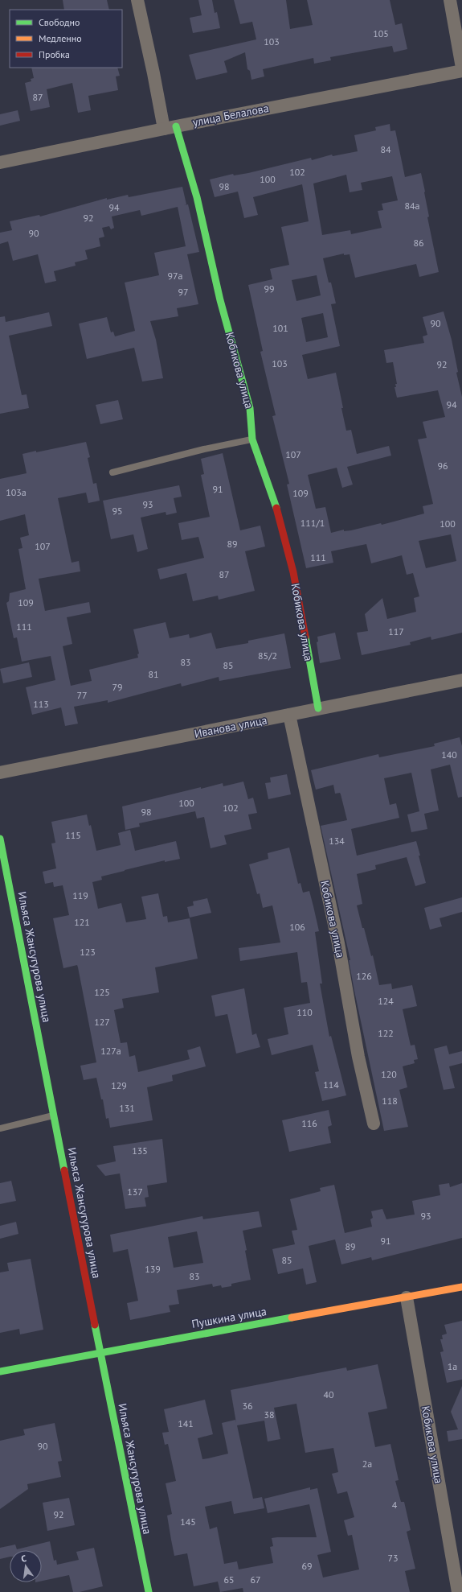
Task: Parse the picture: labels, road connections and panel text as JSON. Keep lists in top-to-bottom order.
{
  "streets": {
    "street": [
      "улица Белалова",
      "Кобикова улица",
      "Иванова улица",
      "Ильяса Жансугурова улица",
      "Пушкина улица"
    ]
  },
  "crossings": [
    ["улица Белалова", "Кобикова улица"],
    ["Кобикова улица", "Иванова улица"],
    ["Кобикова улица", "Пушкина улица"],
    ["Ильяса Жансугурова улица", "Пушкина улица"]
  ],
  "house_numbers": [
    "105",
    "103",
    "87",
    "84",
    "102",
    "100",
    "98",
    "84а",
    "94",
    "92",
    "90",
    "86",
    "97а",
    "99",
    "97",
    "90",
    "101",
    "103",
    "92",
    "94",
    "107",
    "96",
    "91",
    "103а",
    "109",
    "93",
    "95",
    "111/1",
    "100",
    "89",
    "107",
    "111",
    "87",
    "109",
    "111",
    "117",
    "85/2",
    "83",
    "85",
    "81",
    "79",
    "77",
    "113",
    "140",
    "100",
    "102",
    "98",
    "115",
    "134",
    "119",
    "121",
    "106",
    "123",
    "126",
    "125",
    "124",
    "110",
    "127",
    "122",
    "127а",
    "120",
    "114",
    "129",
    "118",
    "131",
    "116",
    "135",
    "137",
    "93",
    "91",
    "89",
    "85",
    "139",
    "83",
    "1а",
    "40",
    "36",
    "38",
    "141",
    "90",
    "2а",
    "4",
    "92",
    "145",
    "73",
    "69",
    "65",
    "67"
  ],
  "legend": ["Свободно", "Медленно", "Пробка"],
  "north": "top"
}
